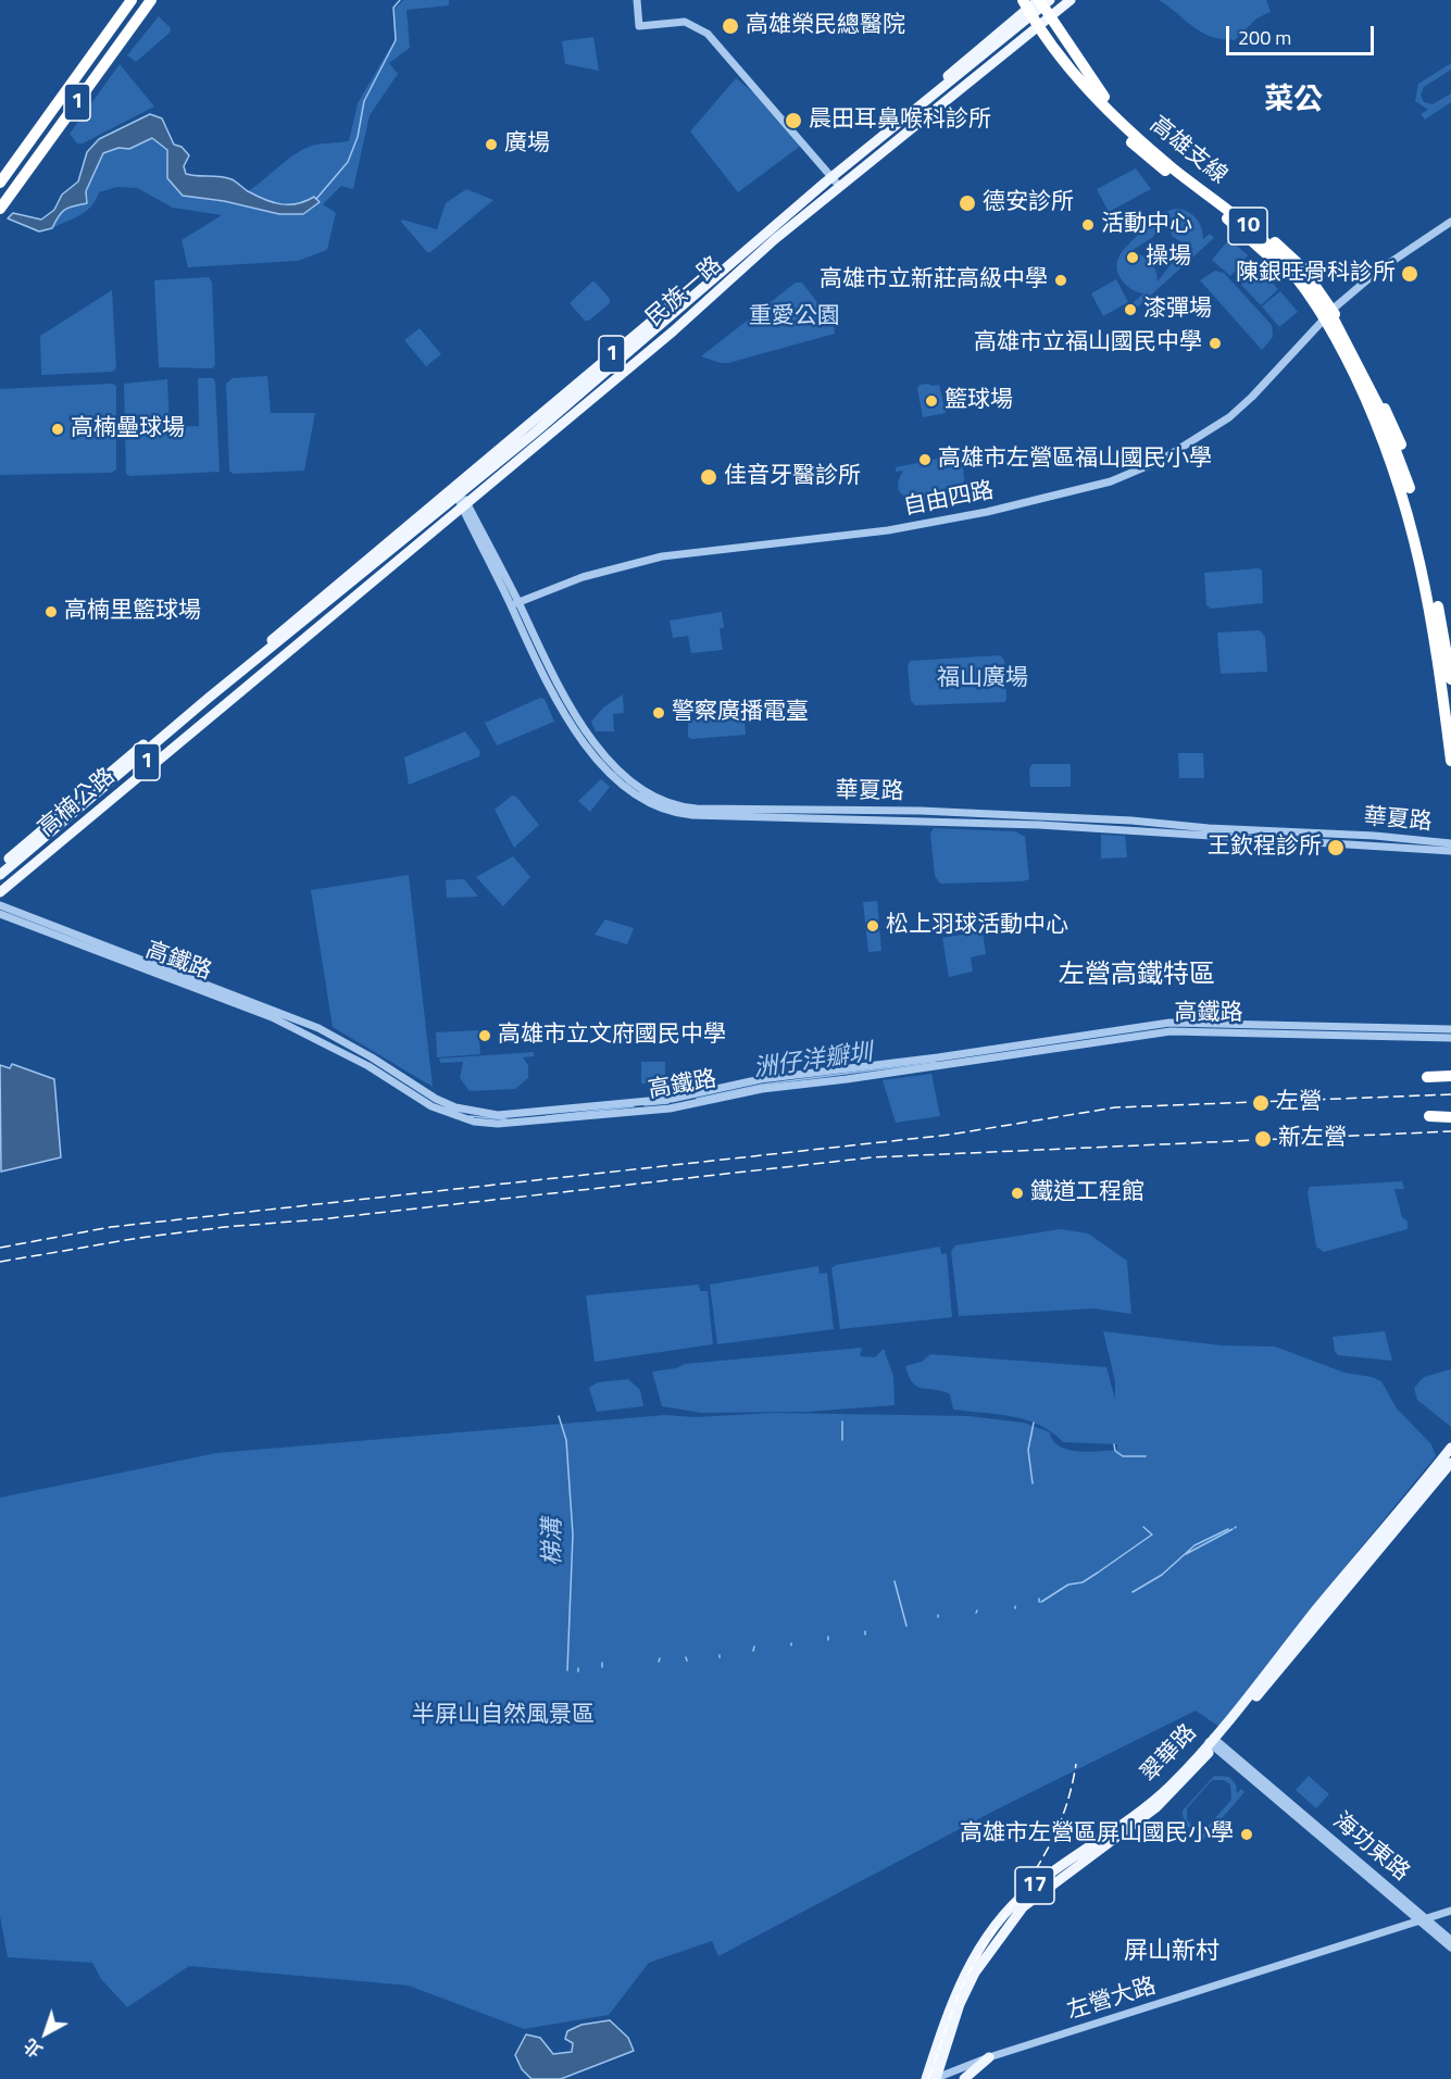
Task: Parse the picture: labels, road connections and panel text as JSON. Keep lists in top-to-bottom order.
{
  "streets": {
    "highway": ["1", "高雄支線", "10"],
    "main road": [
      "民族一路",
      "高楠公路",
      "翠華路",
      "17"
    ],
    "street": [
      "自由四路",
      "華夏路",
      "高鐵路",
      "海功東路",
      "左營大路"
    ]
  },
  "crossings": [
    ["民族一路", "華夏路"],
    ["民族一路", "高楠公路"],
    ["自由四路", "華夏路"],
    ["翠華路", "海功東路"],
    ["翠華路", "左營大路"],
    ["海功東路", "左營大路"]
  ],
  "districts": ["菜公", "左營高鐵特區", "屏山新村"],
  "water": ["洲仔洋瓣圳", "梯溝"],
  "parks": ["重愛公園", "福山廣場", "半屏山自然風景區"],
  "places": [
    "高雄榮民總醫院",
    "晨田耳鼻喉科診所",
    "廣場",
    "德安診所",
    "活動中心",
    "操場",
    "陳銀旺骨科診所",
    "高雄市立新莊高級中學",
    "漆彈場",
    "高雄市立福山國民中學",
    "籃球場",
    "高楠壘球場",
    "高雄市左營區福山國民小學",
    "佳音牙醫診所",
    "高楠里籃球場",
    "警察廣播電臺",
    "王欽程診所",
    "松上羽球活動中心",
    "高雄市立文府國民中學",
    "左營",
    "新左營",
    "鐵道工程館",
    "高雄市左營區屏山國民小學"
  ],
  "scale_bar": "200 m",
  "north": "bottom left"
}
